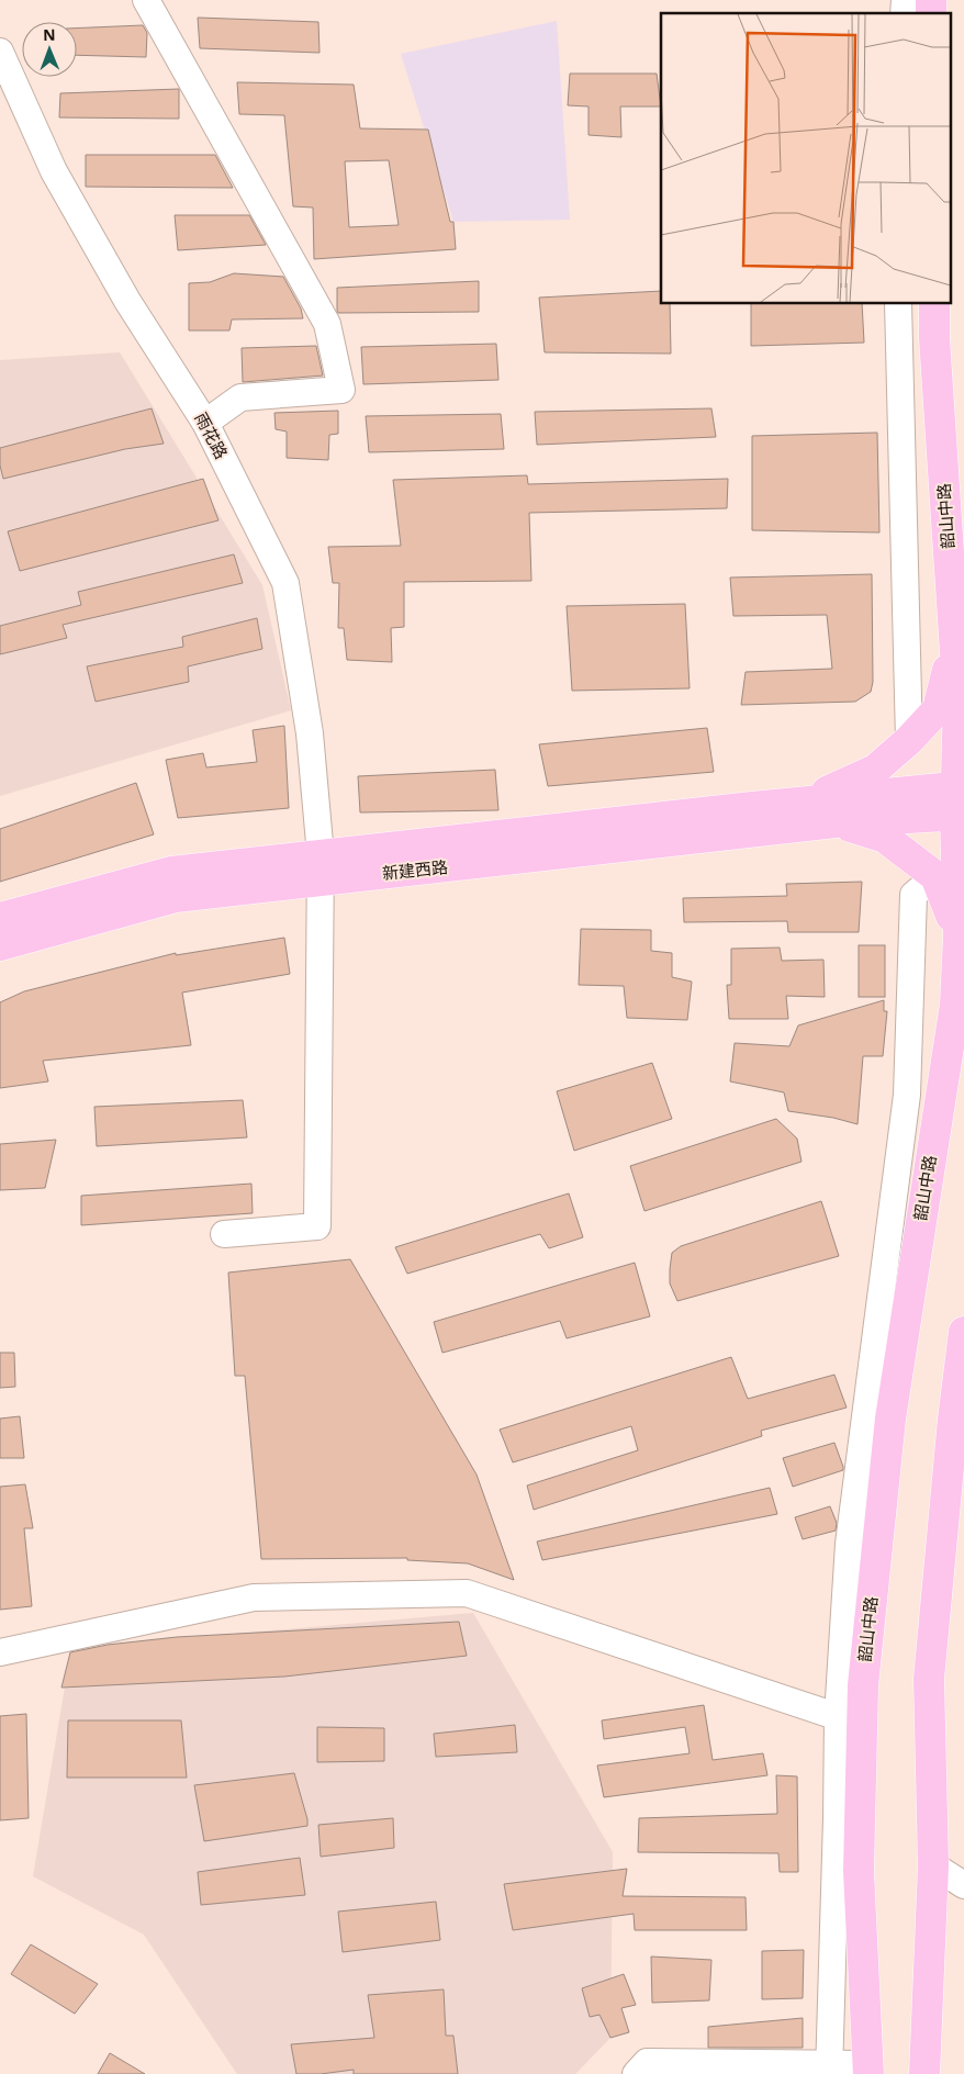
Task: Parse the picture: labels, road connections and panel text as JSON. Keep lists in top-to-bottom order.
{
  "streets": {
    "main road": ["韶山中路", "新建西路"],
    "street": ["雨花路"]
  },
  "crossings": [
    ["雨花路", "新建西路"],
    ["韶山中路", "新建西路"]
  ],
  "north": "top"
}
